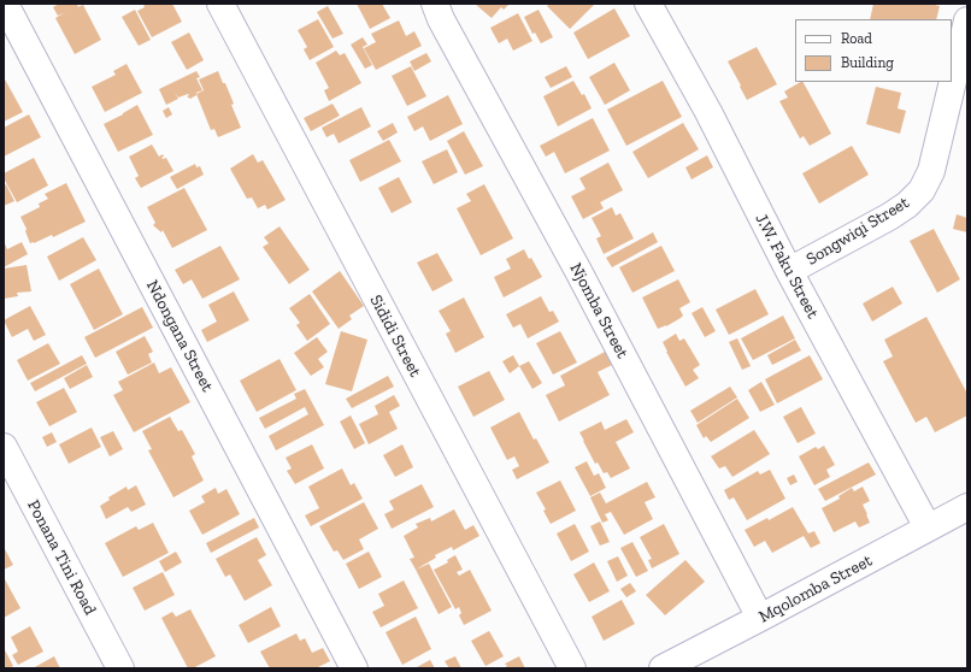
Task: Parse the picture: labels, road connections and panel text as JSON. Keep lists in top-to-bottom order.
{
  "streets": {
    "street": [
      "Songwiqi Street",
      "J.W. Faku Street",
      "Njomba Street",
      "Ndongana Street",
      "Sididi Street",
      "Ponana Tini Road",
      "Mqolomba Street"
    ]
  },
  "crossings": [
    ["Songwiqi Street", "J.W. Faku Street"],
    ["J.W. Faku Street", "Mqolomba Street"],
    ["Njomba Street", "Mqolomba Street"]
  ],
  "legend": ["Road", "Building"]
}
